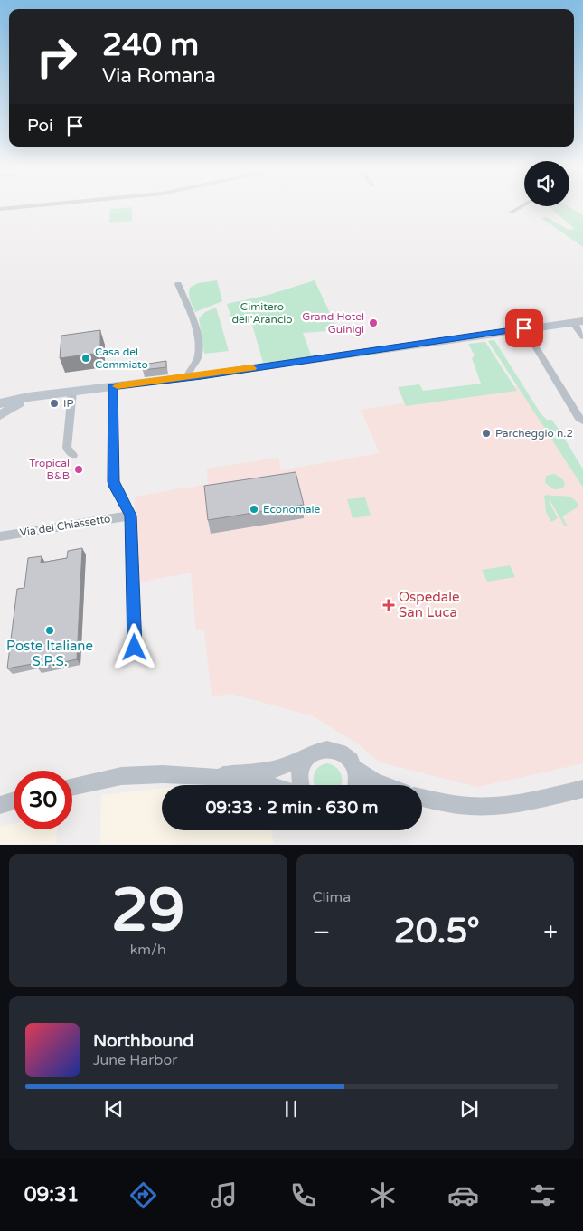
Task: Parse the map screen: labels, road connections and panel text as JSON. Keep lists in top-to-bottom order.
{
  "streets": {
    "street": ["Via del Chiassetto"]
  },
  "parks": ["Cimitero dell'Arancio"],
  "places": {
    "other": [
      "Grand Hotel Guinigi",
      "Casa del Commiato",
      "IP",
      "Parcheggio n.2",
      "Tropical B&B",
      "Economale",
      "Poste Italiane S.P.S."
    ],
    "health": ["Ospedale San Luca"]
  },
  "page": {
    "turn": ["240 m", "Via Romana"],
    "then": "Poi",
    "limit": "30",
    "trip": "09:33 · 2 min · 630 m",
    "tile": [
      ["29", "km/h"],
      "Clima"
    ],
    "heat": ["−", "20.5°", "+"],
    "song": ["Northbound", "June Harbor"],
    "tabs": "09:31"
  }
}
